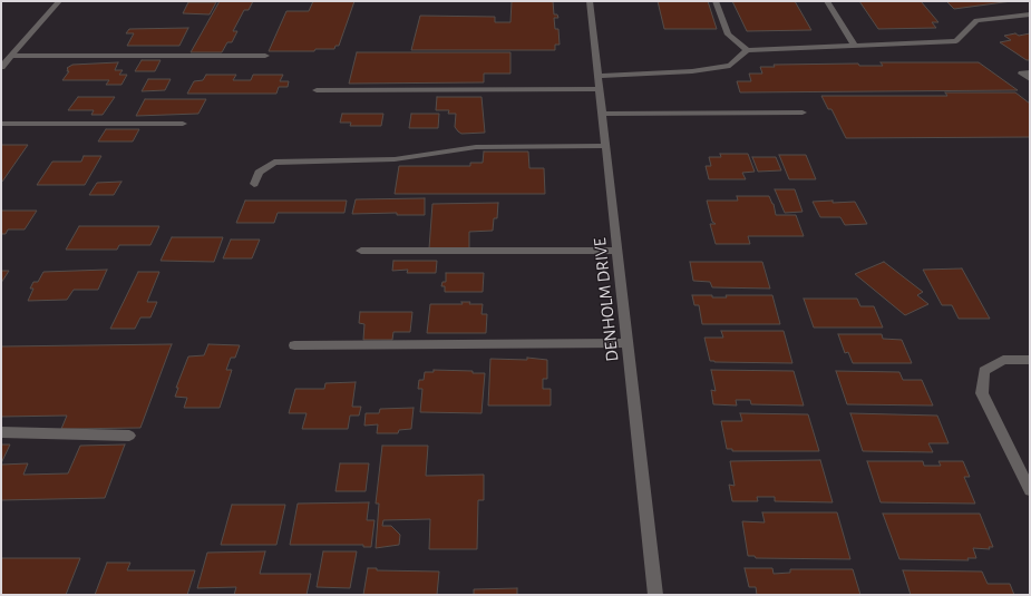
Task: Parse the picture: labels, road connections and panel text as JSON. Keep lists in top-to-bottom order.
{
  "streets": {
    "street": ["DENHOLM DRIVE"]
  }
}
